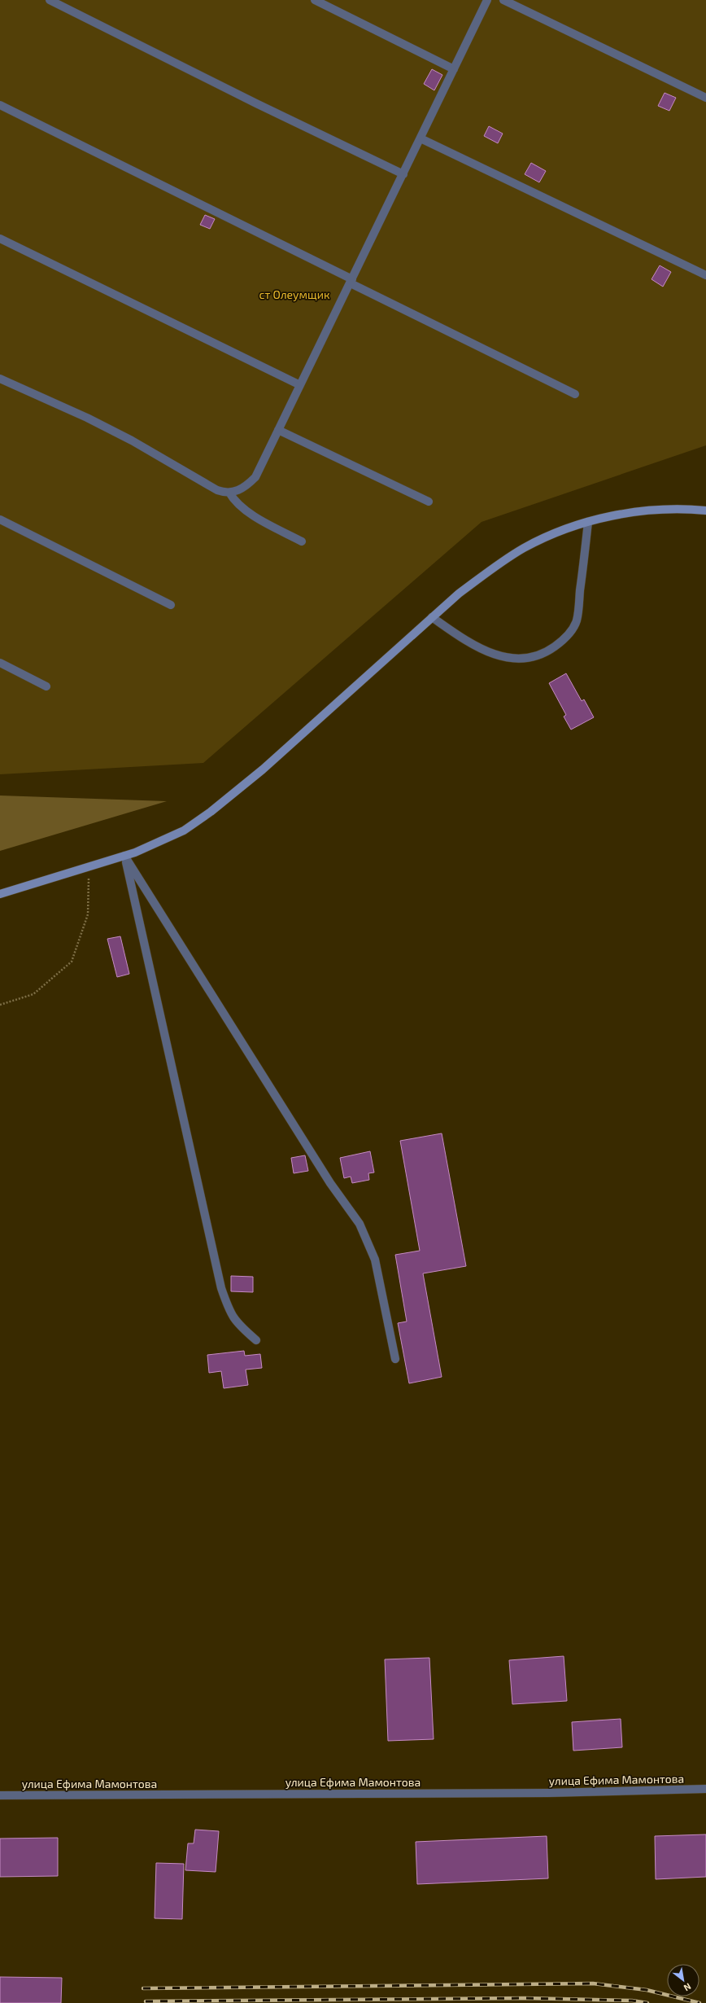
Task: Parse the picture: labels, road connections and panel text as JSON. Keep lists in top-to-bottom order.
{
  "streets": {
    "street": ["улица Ефима Мамонтова"]
  },
  "parks": ["ст Олеумщик"],
  "north": "bottom right"
}
